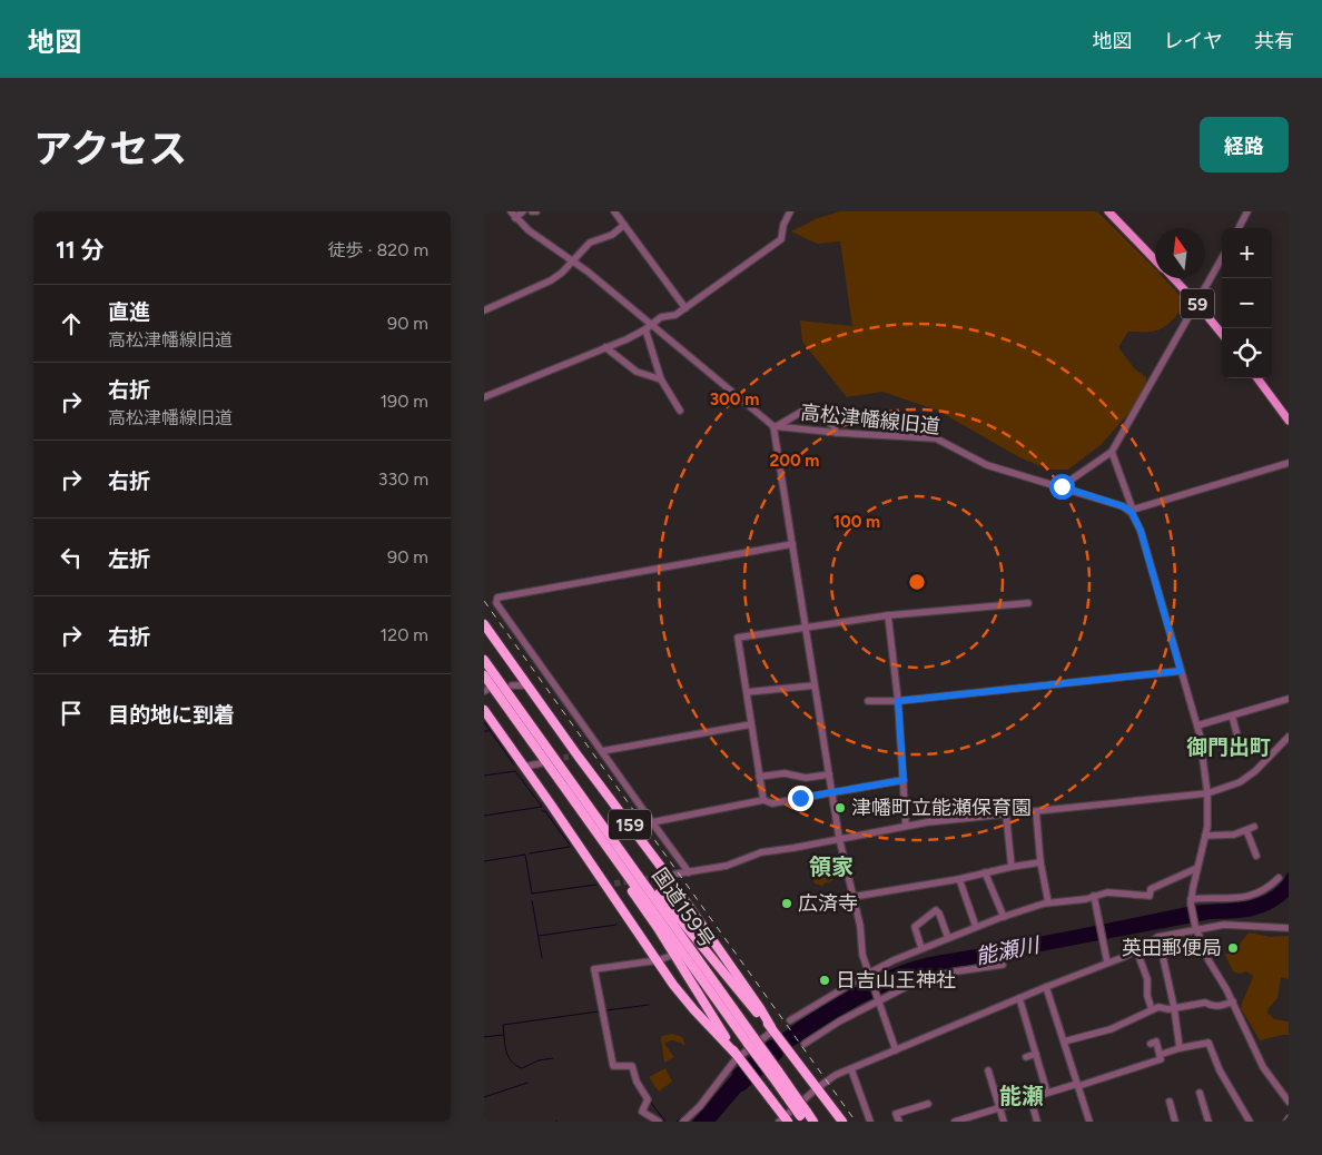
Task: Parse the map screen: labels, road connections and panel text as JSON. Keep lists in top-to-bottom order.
{
  "streets": {
    "highway": ["159", "国道159号"],
    "main road": ["59"],
    "street": ["高松津幡線旧道"]
  },
  "crossings": [
    ["159", "国道159号"]
  ],
  "districts": ["御門出町", "領家", "能瀬"],
  "water": ["能瀬川"],
  "places": [
    "津幡町立能瀬保育園",
    "広済寺",
    "英田郵便局",
    "日吉山王神社"
  ],
  "north": "top",
  "page": {
    "header": "地図",
    "nav": ["地図", "レイヤ", "共有"],
    "title": "アクセス",
    "buttons": "経路",
    "heading": ["11 分", "徒歩 · 820 m"],
    "map_buttons": ["+", "−"],
    "list": [
      ["直進", "高松津幡線旧道", "90 m"],
      ["右折", "高松津幡線旧道", "190 m"],
      ["右折", "330 m"],
      ["左折", "90 m"],
      ["右折", "120 m"],
      "目的地に到着"
    ]
  },
  "rings": ["300 m", "200 m", "100 m"]
}
